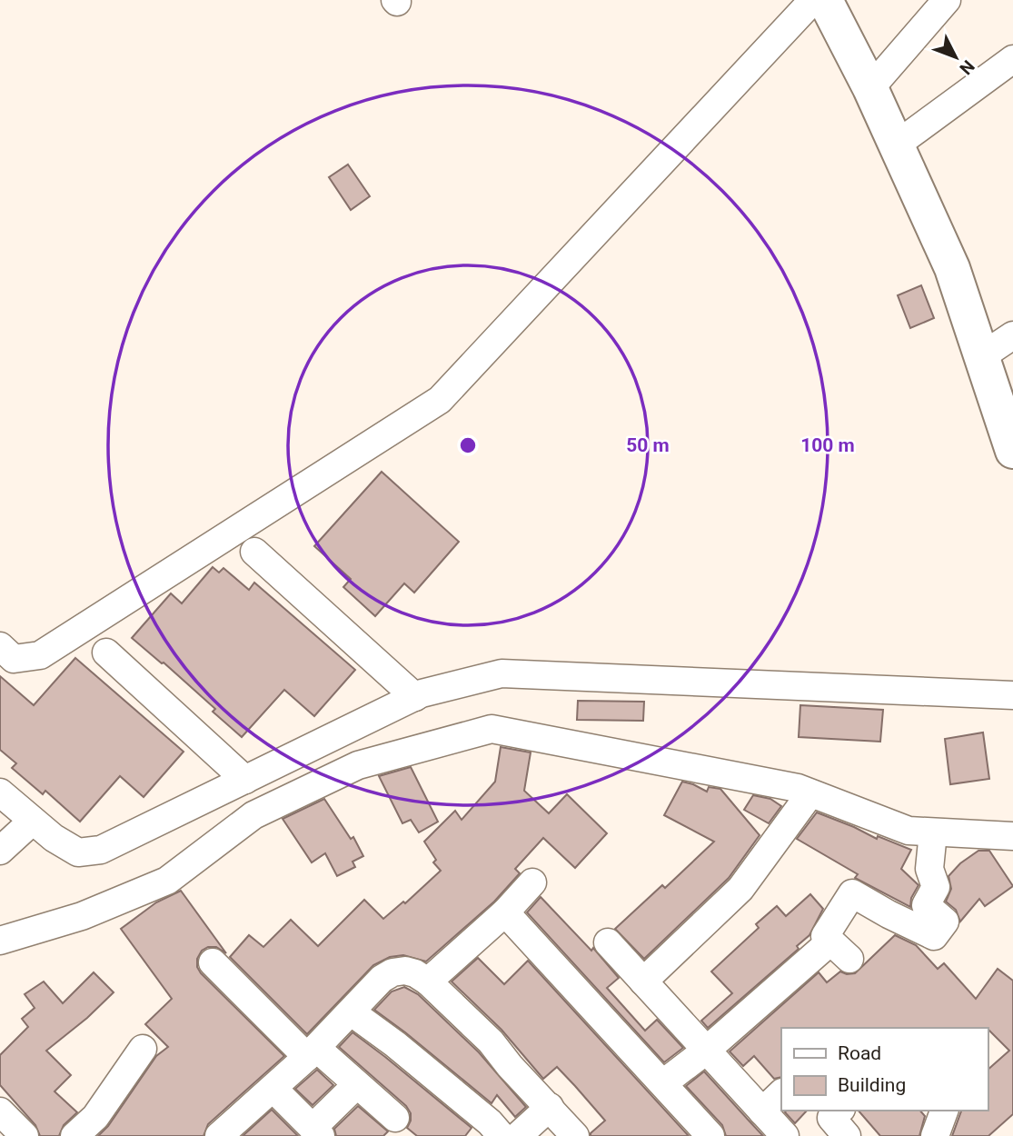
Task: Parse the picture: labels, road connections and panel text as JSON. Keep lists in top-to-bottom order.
{
  "legend": ["Road", "Building"],
  "north": "bottom right",
  "rings": ["50 m", "100 m"]
}
